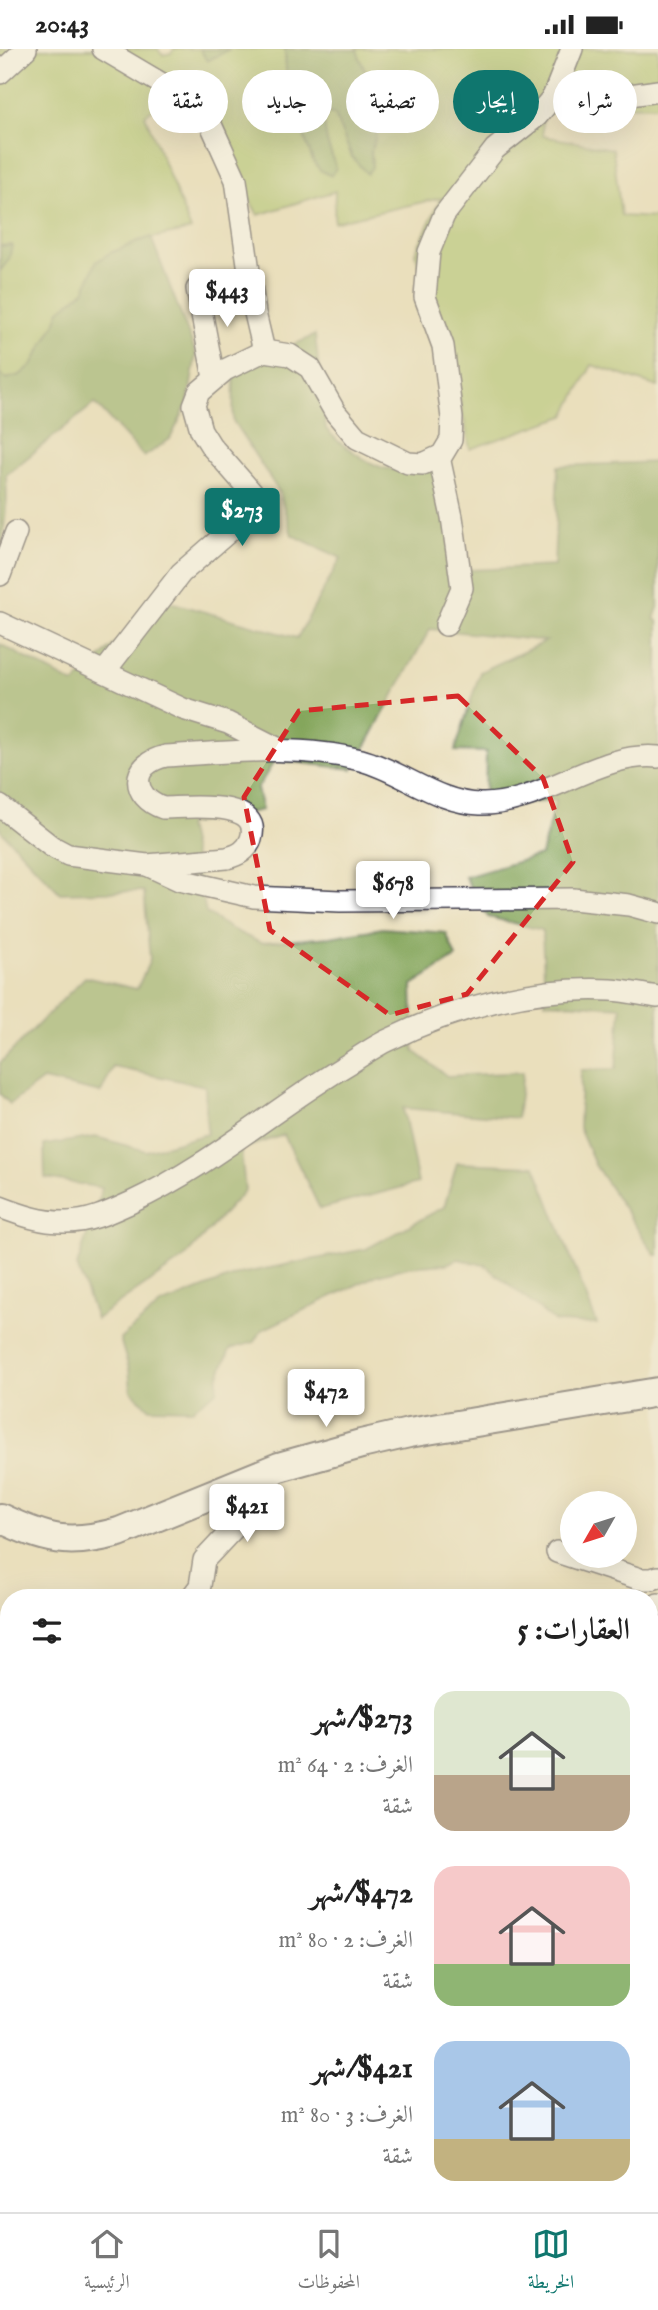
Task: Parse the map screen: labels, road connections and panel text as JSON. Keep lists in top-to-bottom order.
{
  "north": "bottom left",
  "page": {
    "status": "20:43",
    "chip": [
      "شراء",
      "إيجار",
      "تصفية",
      "جديد",
      "شقة"
    ],
    "price": [
      "$443",
      "$273",
      "$678",
      "$472",
      "$421"
    ],
    "heading": "العقارات: 5",
    "list": [
      {
        "name": "$273/شهر",
        "note": "الغرف: 2 · 64 m² · شقة"
      },
      {
        "name": "$472/شهر",
        "note": "الغرف: 2 · 80 m² · شقة"
      },
      {
        "name": "$421/شهر",
        "note": "الغرف: 3 · 80 m² · شقة"
      }
    ],
    "tabs": ["الخريطة", "المحفوظات", "الرئيسية"]
  }
}
